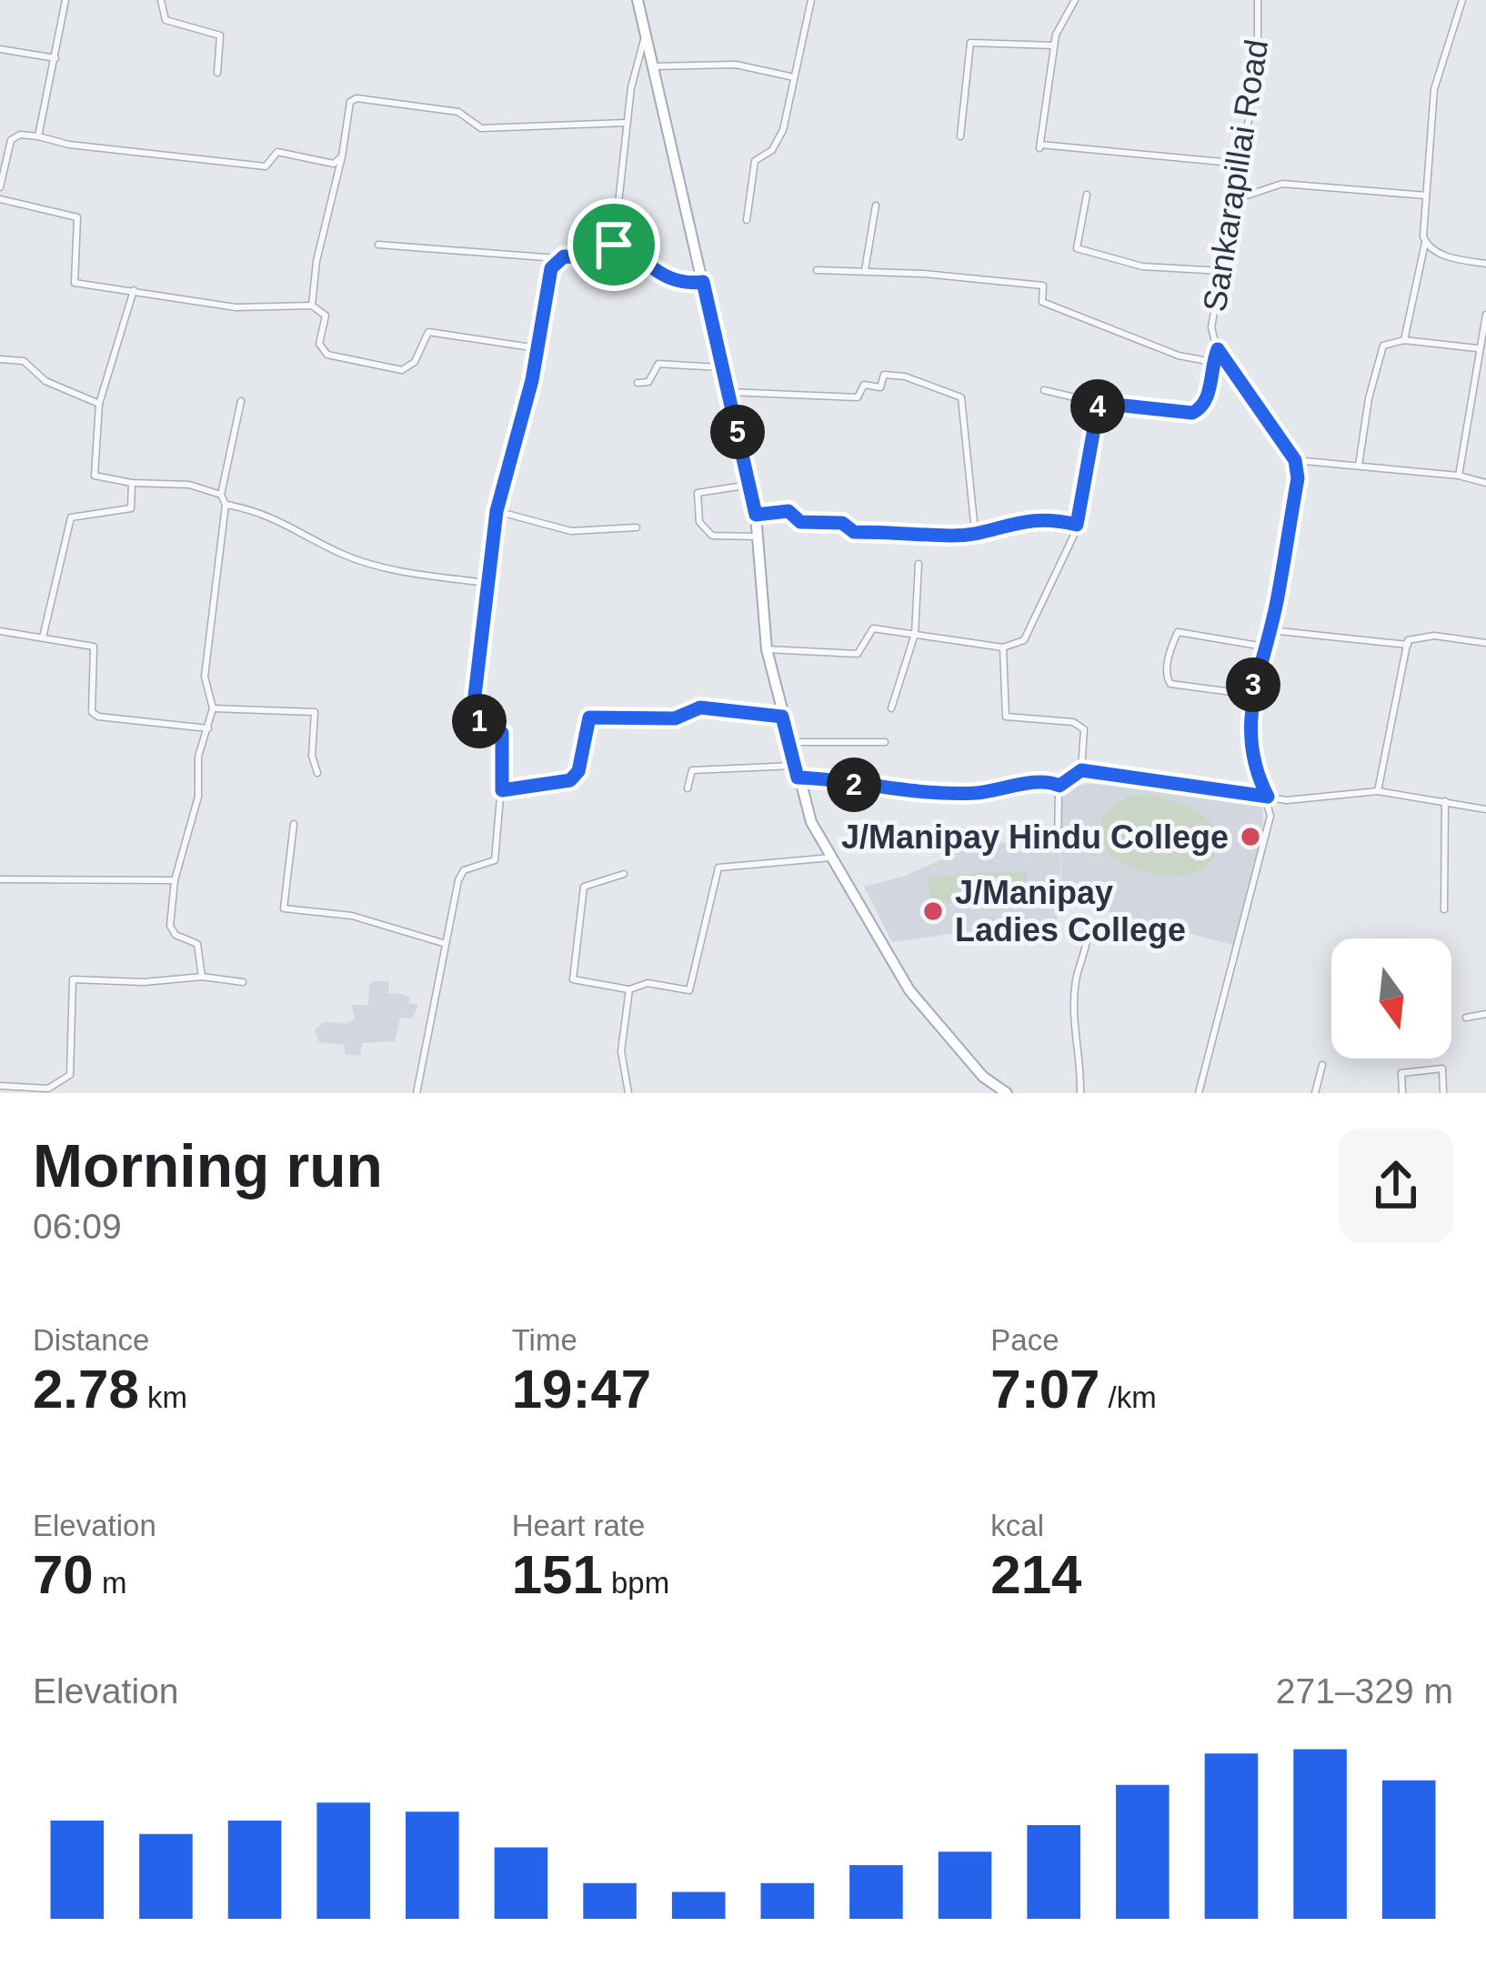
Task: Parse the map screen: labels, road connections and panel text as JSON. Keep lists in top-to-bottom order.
{
  "streets": {
    "street": ["Sankarapillai Road"]
  },
  "places": ["J/Manipay Hindu College", "J/Manipay Ladies College"],
  "north": "bottom",
  "page": {
    "pins": [
      "4",
      "5",
      "3",
      "1",
      "2"
    ],
    "heading": ["Morning run", "06:09"],
    "stats": [
      ["Distance", "2.78 km"],
      ["Time", "19:47"],
      ["Pace", "7:07 /km"],
      ["Elevation", "70 m"],
      ["Heart rate", "151 bpm"],
      ["kcal", "214"]
    ],
    "chart": ["Elevation", "271–329 m"]
  }
}
